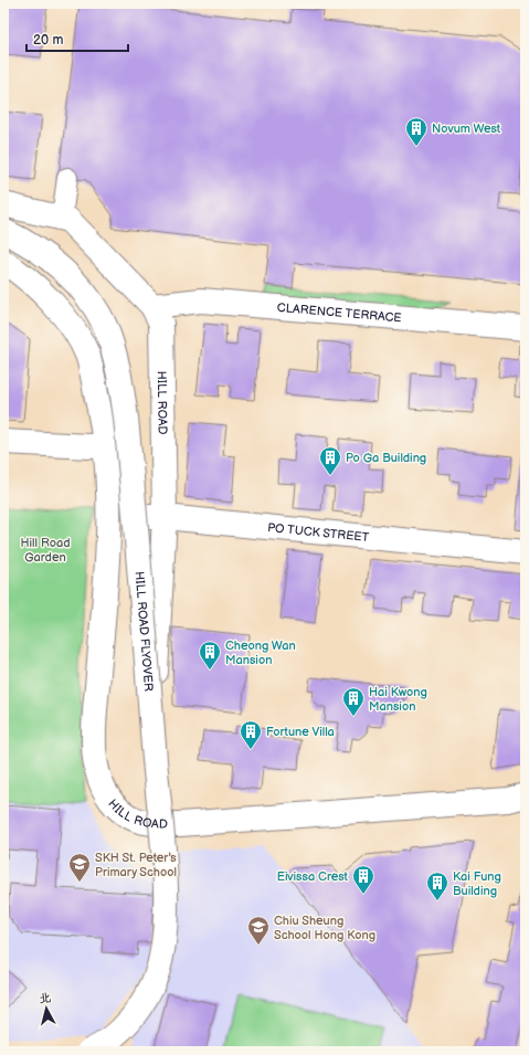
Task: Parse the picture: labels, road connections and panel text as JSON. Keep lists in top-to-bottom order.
{
  "streets": {
    "street": [
      "CLARENCE TERRACE",
      "HILL ROAD",
      "PO TUCK STREET",
      "HILL ROAD FLYOVER"
    ]
  },
  "crossings": [
    ["CLARENCE TERRACE", "HILL ROAD"],
    ["HILL ROAD", "PO TUCK STREET"]
  ],
  "parks": ["Hill Road Garden"],
  "places": {
    "building": [
      "Novum West",
      "Po Ga Building",
      "Cheong Wan Mansion",
      "Hai Kwong Mansion",
      "Fortune Villa",
      "Eivissa Crest",
      "Kai Fung Building"
    ],
    "school or university": ["SKH St. Peter's Primary School", "Chiu Sheung School Hong Kong"]
  },
  "scale_bar": "20 m",
  "north": "top"
}
